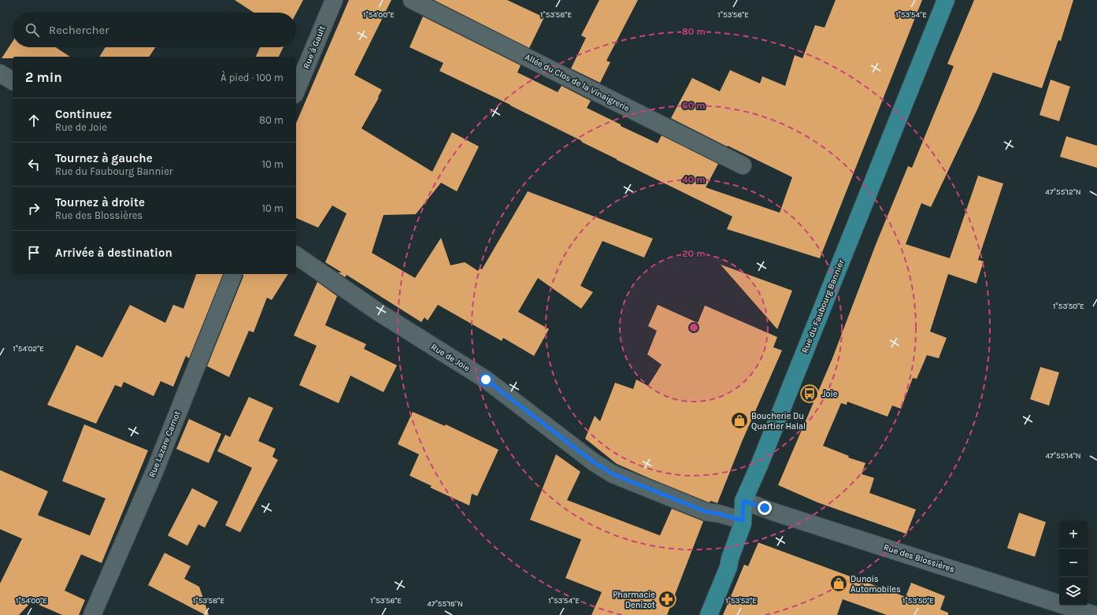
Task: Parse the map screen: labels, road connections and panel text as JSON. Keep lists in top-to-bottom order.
{
  "streets": {
    "main road": ["Rue du Faubourg Bannier"],
    "street": [
      "Rue à Gault",
      "Allée du Clos de la Vinaigrerie",
      "Rue de Joie",
      "Rue Lazare Carnot",
      "Rue des Blossières"
    ]
  },
  "crossings": [
    ["Rue du Faubourg Bannier", "Rue de Joie"],
    ["Rue du Faubourg Bannier", "Rue des Blossières"]
  ],
  "places": {
    "bus stop": ["Joie"],
    "shop": ["Boucherie Du Quartier Halal", "Dunois Automobiles"],
    "pharmacy": ["Pharmacie Denizot"]
  },
  "page": {
    "search": "Rechercher",
    "heading": ["2 min", "À pied · 100 m"],
    "list": [
      ["Continuez", "Rue de Joie", "80 m"],
      ["Tournez à gauche", "Rue du Faubourg Bannier", "10 m"],
      ["Tournez à droite", "Rue des Blossières", "10 m"],
      "Arrivée à destination"
    ],
    "map_buttons": ["+", "−"]
  },
  "coordinates": [
    "1°54'00\"E",
    "1°53'58\"E",
    "1°53'56\"E",
    "1°53'54\"E",
    "47°55'12\"N",
    "1°53'50\"E",
    "1°54'02\"E",
    "47°55'14\"N",
    "1°53'52\"E",
    "47°55'18\"N"
  ],
  "rings": [
    "80 m",
    "60 m",
    "40 m",
    "20 m"
  ]
}
